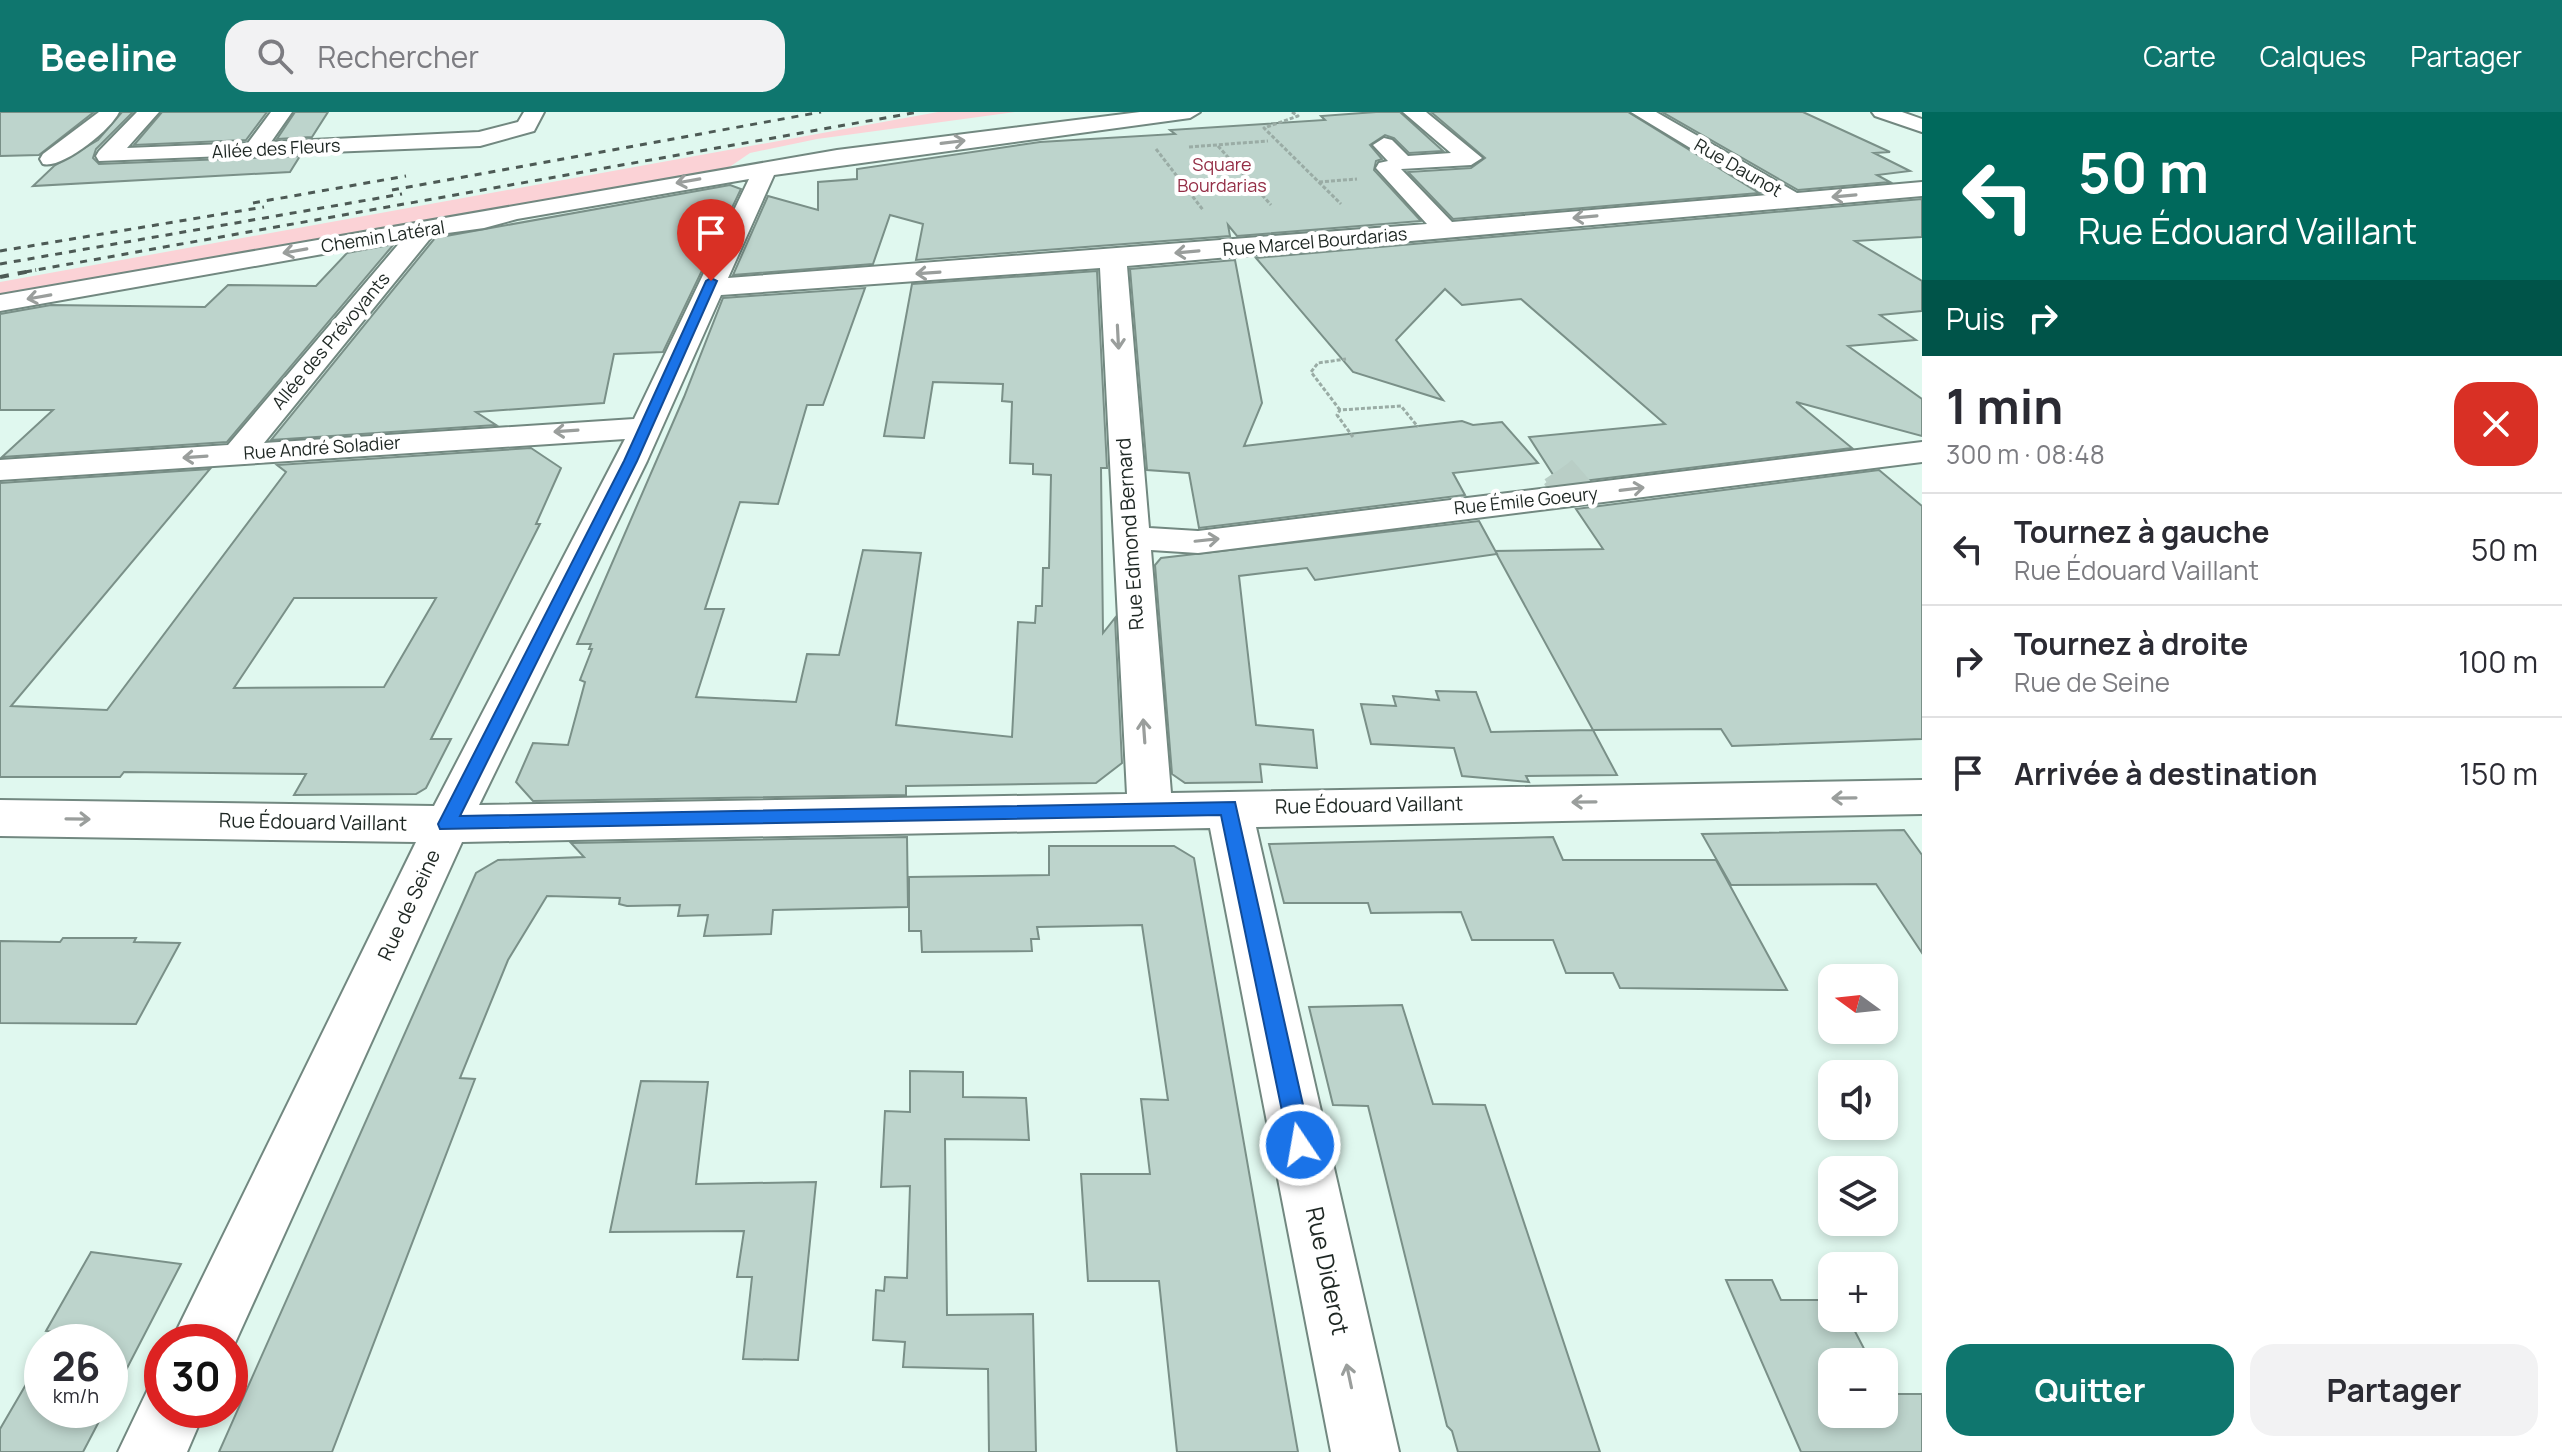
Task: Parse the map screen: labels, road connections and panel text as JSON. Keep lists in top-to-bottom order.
{
  "streets": {
    "street": [
      "Allée des Fleurs",
      "Rue Daunot",
      "Chemin Latéral",
      "Rue Marcel Bourdarias",
      "Allée des Prévoyants",
      "Rue André Soladier",
      "Rue Émile Goeury",
      "Rue Edmond Bernard",
      "Rue Édouard Vaillant",
      "Rue de Seine",
      "Rue Diderot"
    ]
  },
  "crossings": [
    ["Rue Daunot", "Rue Marcel Bourdarias"],
    ["Chemin Latéral", "Allée des Prévoyants"],
    ["Chemin Latéral", "Rue de Seine"],
    ["Rue Marcel Bourdarias", "Rue Edmond Bernard"],
    ["Rue Marcel Bourdarias", "Rue de Seine"],
    ["Allée des Prévoyants", "Rue André Soladier"],
    ["Rue André Soladier", "Rue de Seine"],
    ["Rue Émile Goeury", "Rue Edmond Bernard"],
    ["Rue Edmond Bernard", "Rue Édouard Vaillant"],
    ["Rue Édouard Vaillant", "Rue de Seine"],
    ["Rue Édouard Vaillant", "Rue Diderot"]
  ],
  "one_way": [
    "Rue Marcel Bourdarias",
    "Rue André Soladier",
    "Rue Émile Goeury",
    "Rue Diderot"
  ],
  "parks": ["Square Bourdarias"],
  "north": "left",
  "page": {
    "header": "Beeline",
    "search": "Rechercher",
    "nav": ["Carte", "Calques", "Partager"],
    "turn": ["50 m", "Rue Édouard Vaillant"],
    "then": "Puis",
    "heading": ["1 min", "300 m · 08:48"],
    "list": [
      {
        "name": "Tournez à gauche",
        "note": "Rue Édouard Vaillant",
        "value": "50 m"
      },
      {
        "name": "Tournez à droite",
        "note": "Rue de Seine",
        "value": "100 m"
      },
      {
        "name": "Arrivée à destination",
        "value": "150 m"
      }
    ],
    "map_buttons": ["+", "−"],
    "speed": "26 km/h",
    "limit": "30",
    "buttons": ["Quitter", "Partager"]
  }
}
